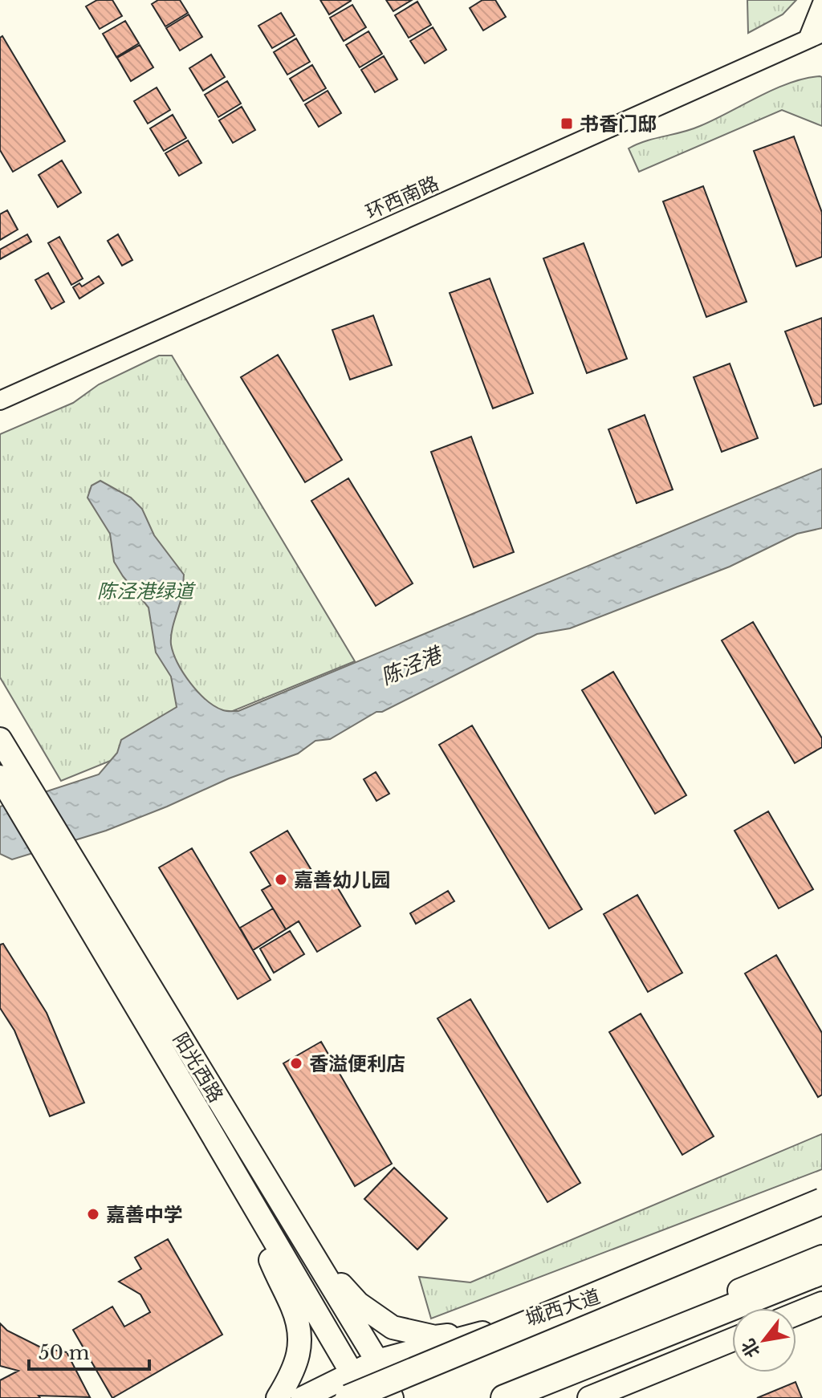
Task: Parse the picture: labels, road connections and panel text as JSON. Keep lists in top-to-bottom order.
{
  "streets": {
    "main road": ["阳光西路", "城西大道"],
    "street": ["环西南路"]
  },
  "crossings": [
    ["阳光西路", "城西大道"]
  ],
  "water": ["陈泾港"],
  "parks": ["陈泾港绿道"],
  "places": {
    "transit": ["书香门邸"],
    "other": ["嘉善幼儿园", "香溢便利店", "嘉善中学"]
  },
  "scale_bar": "50 m",
  "north": "bottom left"
}
